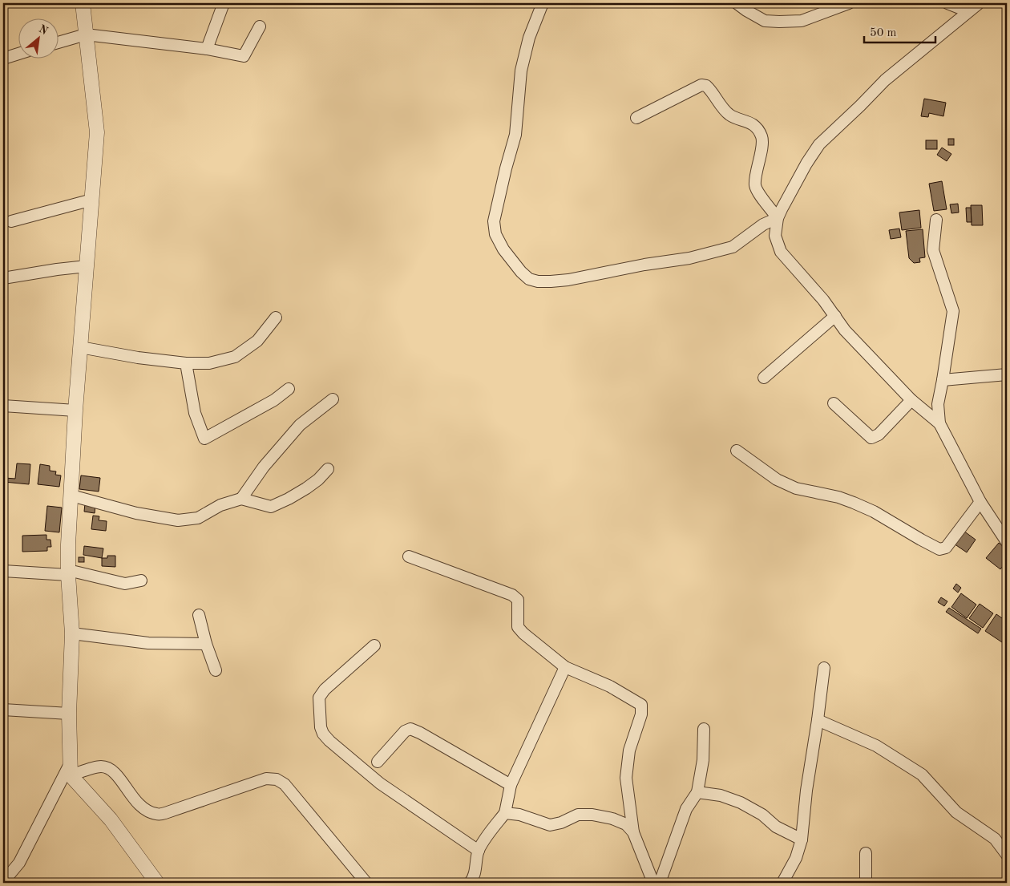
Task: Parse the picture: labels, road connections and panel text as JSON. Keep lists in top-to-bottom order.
{
  "scale_bar": "50 m",
  "north": "top right"
}
